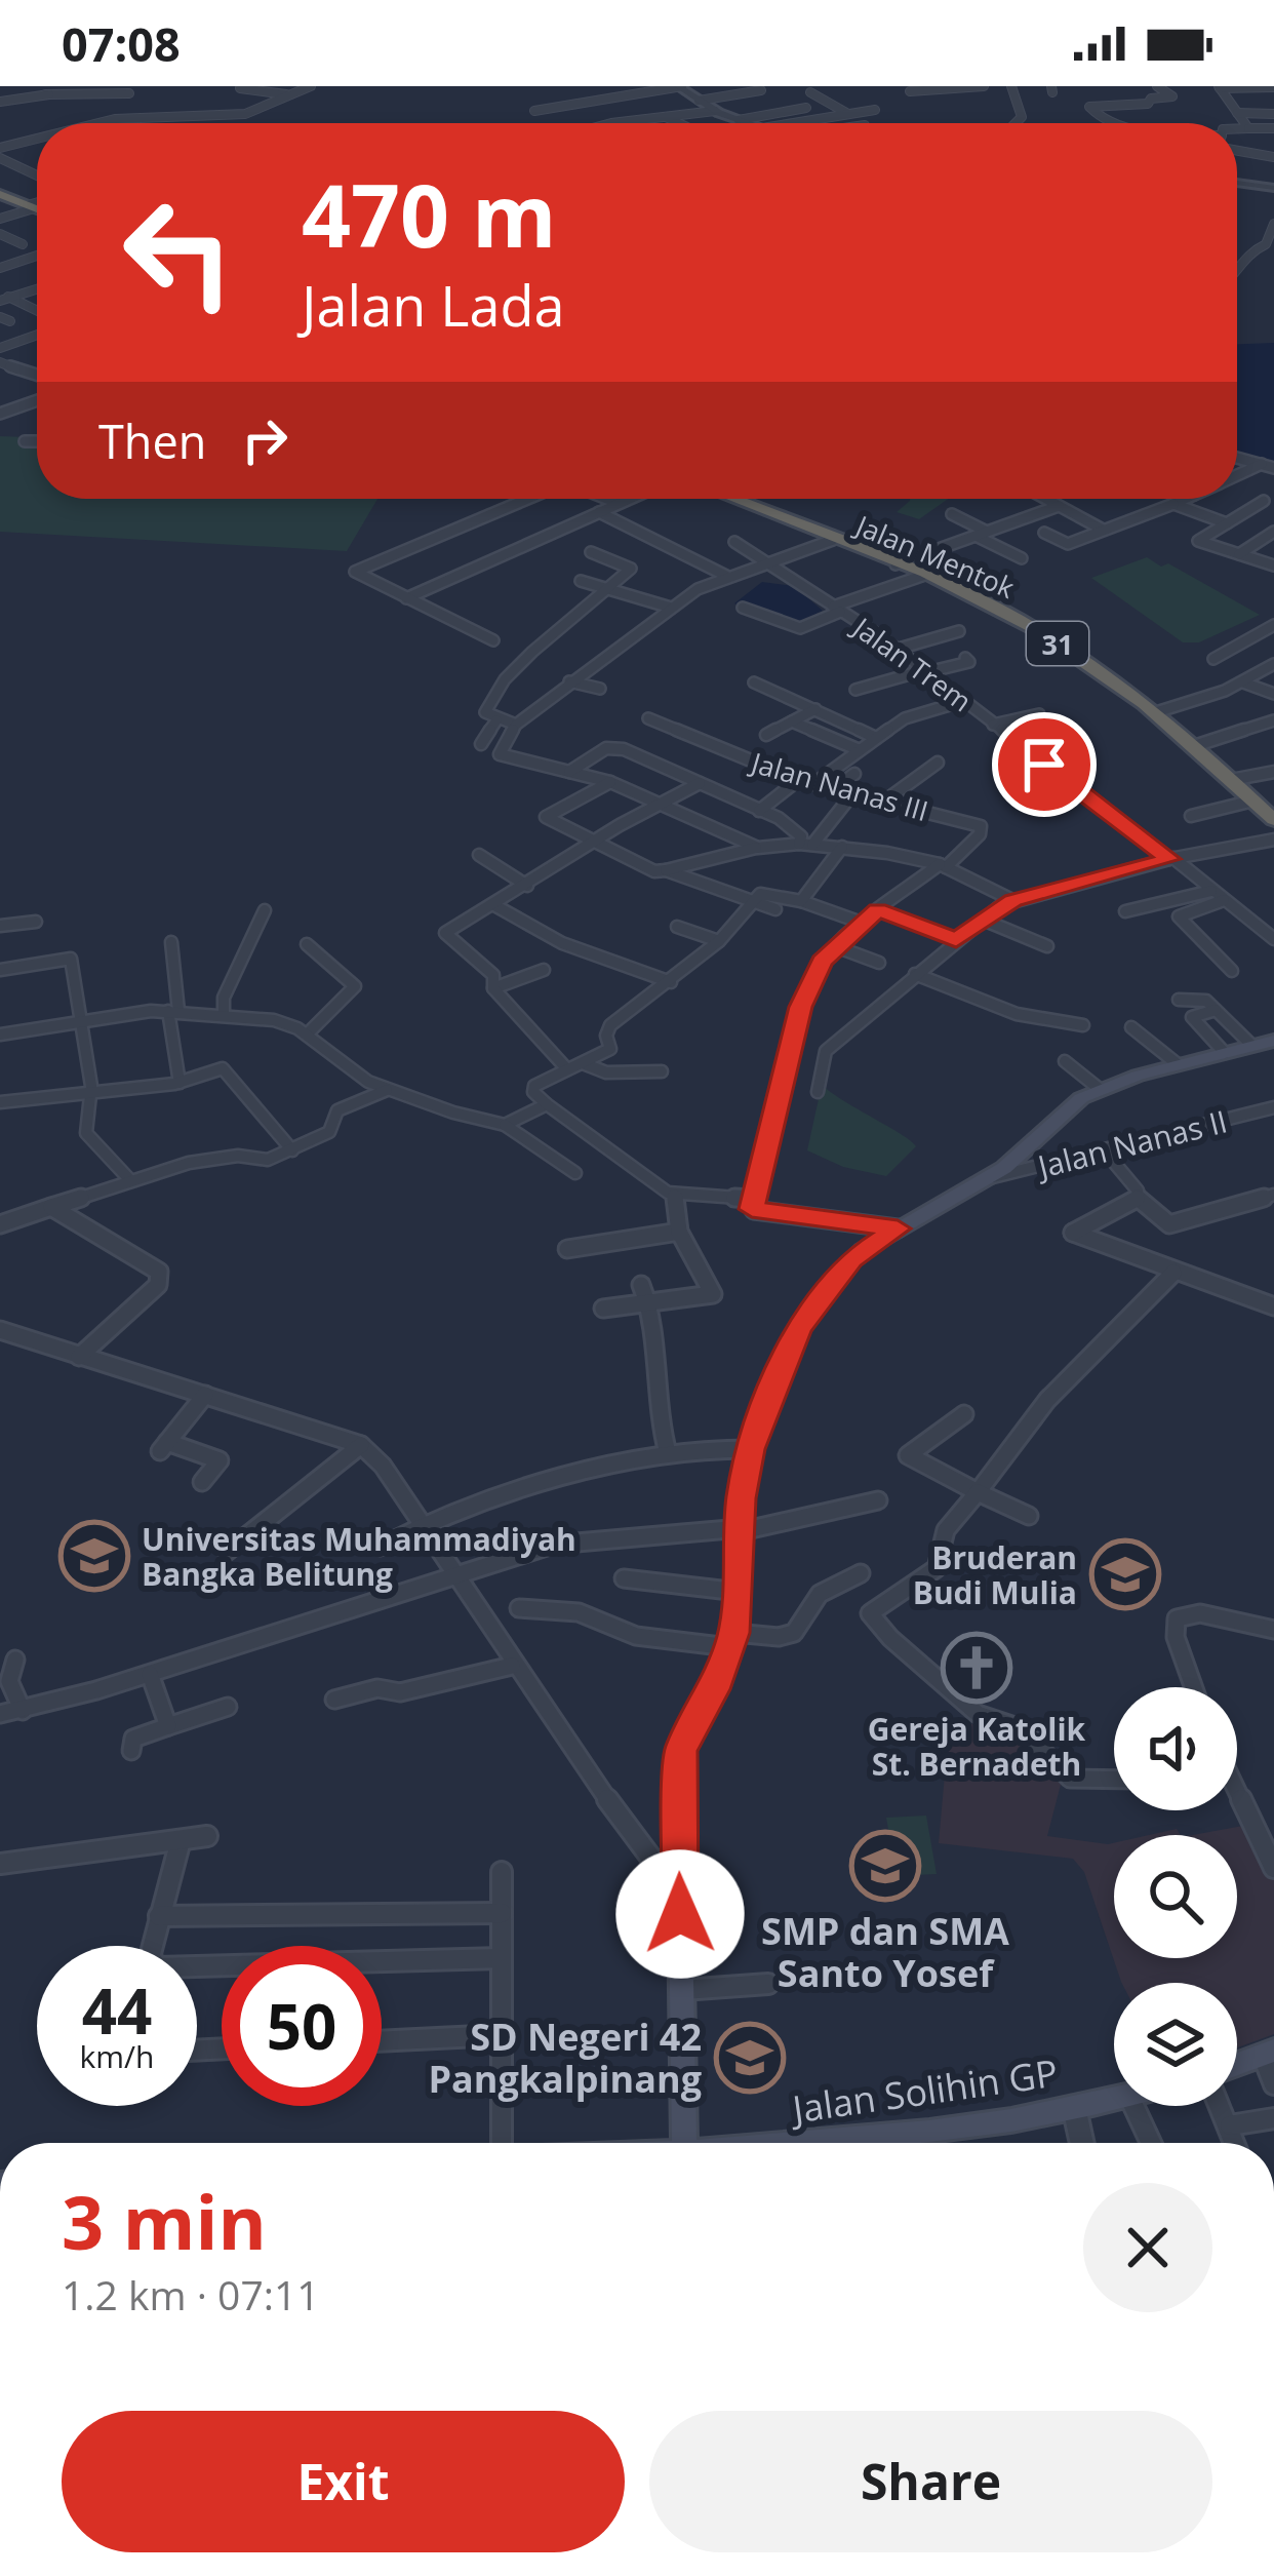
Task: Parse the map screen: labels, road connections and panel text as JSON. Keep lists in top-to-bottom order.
{
  "streets": {
    "highway": ["Jalan Mentok", "31"],
    "main road": ["Jalan Solihin GP"],
    "street": ["Jalan Trem", "Jalan Nanas III", "Jalan Nanas II"]
  },
  "places": {
    "school or university": [
      "Universitas Muhammadiyah Bangka Belitung",
      "Bruderan Budi Mulia",
      "SMP dan SMA Santo Yosef",
      "SD Negeri 42 Pangkalpinang"
    ],
    "church": ["Gereja Katolik St. Bernadeth"]
  },
  "page": {
    "status": "07:08",
    "turn": ["470 m", "Jalan Lada"],
    "then": "Then",
    "speed": "44 km/h",
    "limit": "50",
    "heading": ["3 min", "1.2 km · 07:11"],
    "buttons": ["Exit", "Share"]
  }
}
